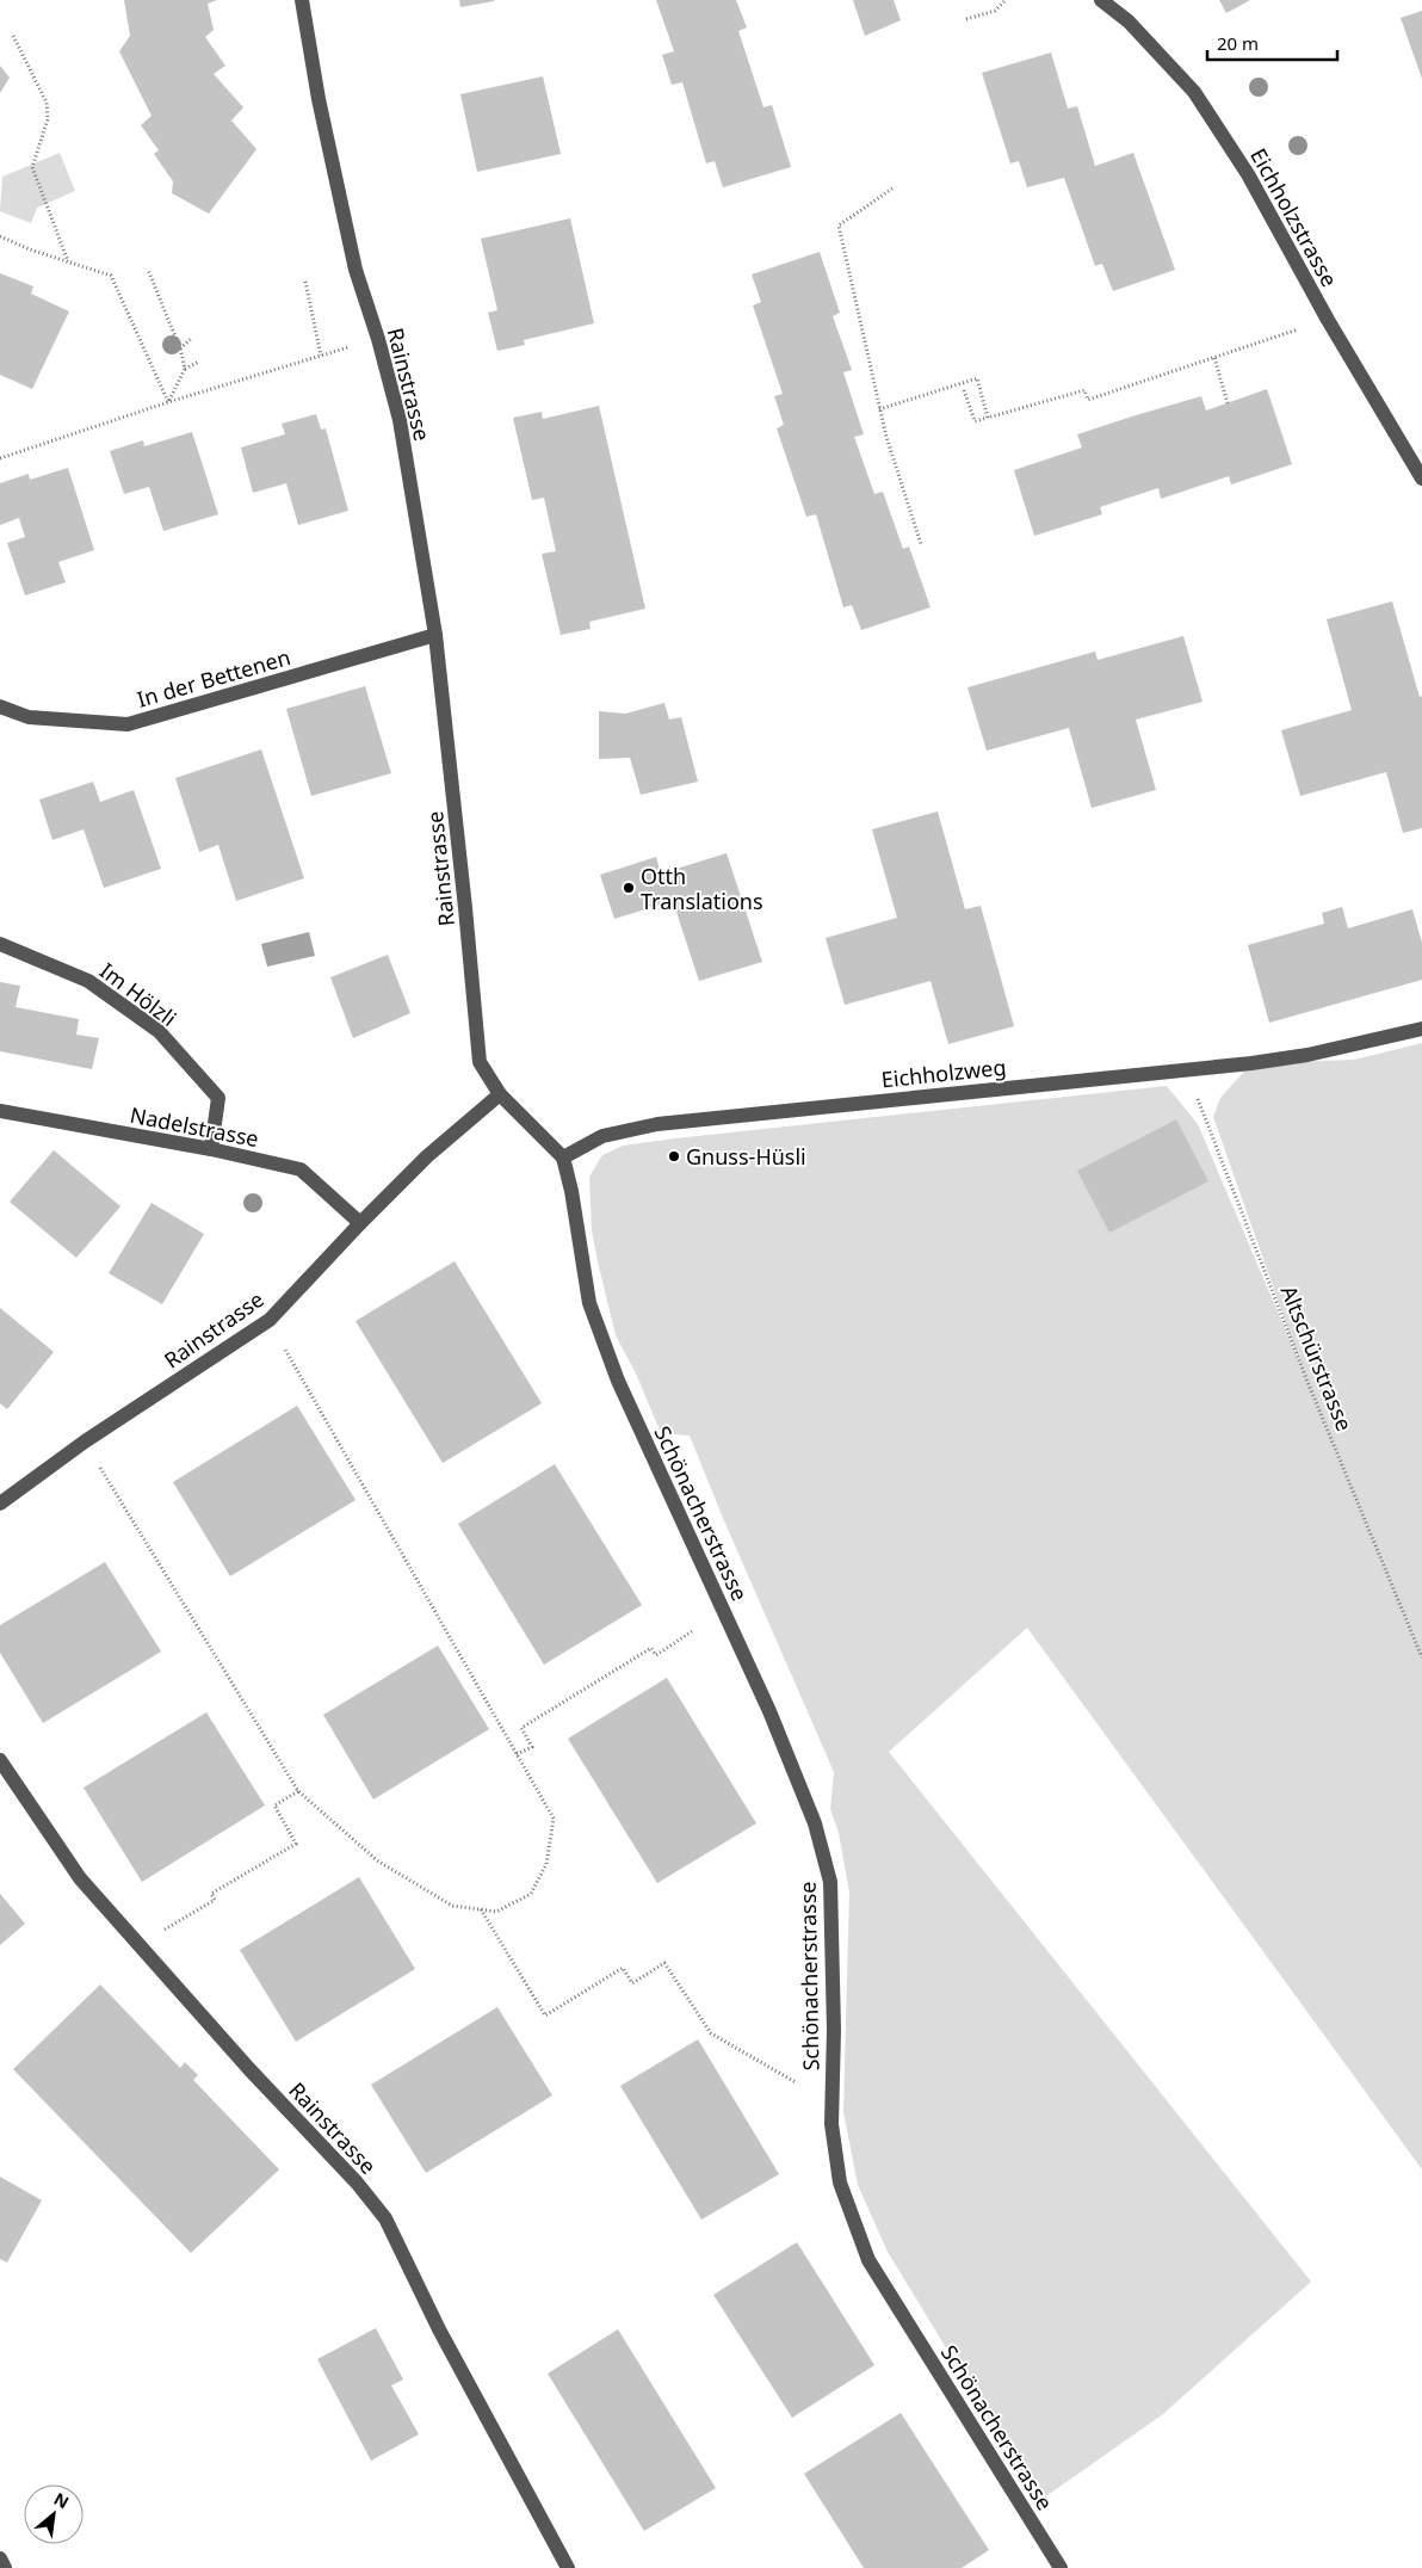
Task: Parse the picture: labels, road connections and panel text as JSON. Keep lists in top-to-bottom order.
{
  "streets": {
    "street": [
      "Eichholzstrasse",
      "Rainstrasse",
      "In der Bettenen",
      "Im Hölzli",
      "Eichholzweg",
      "Nadelstrasse",
      "Schönacherstrasse"
    ],
    "path": ["Altschürstrasse"]
  },
  "crossings": [
    ["Rainstrasse", "In der Bettenen"],
    ["Rainstrasse", "Nadelstrasse"],
    ["Im Hölzli", "Nadelstrasse"],
    ["Eichholzweg", "Altschürstrasse"],
    ["Eichholzweg", "Schönacherstrasse"]
  ],
  "places": ["Otth Translations", "Gnuss-Hüsli"],
  "scale_bar": "20 m",
  "north": "top right"
}
